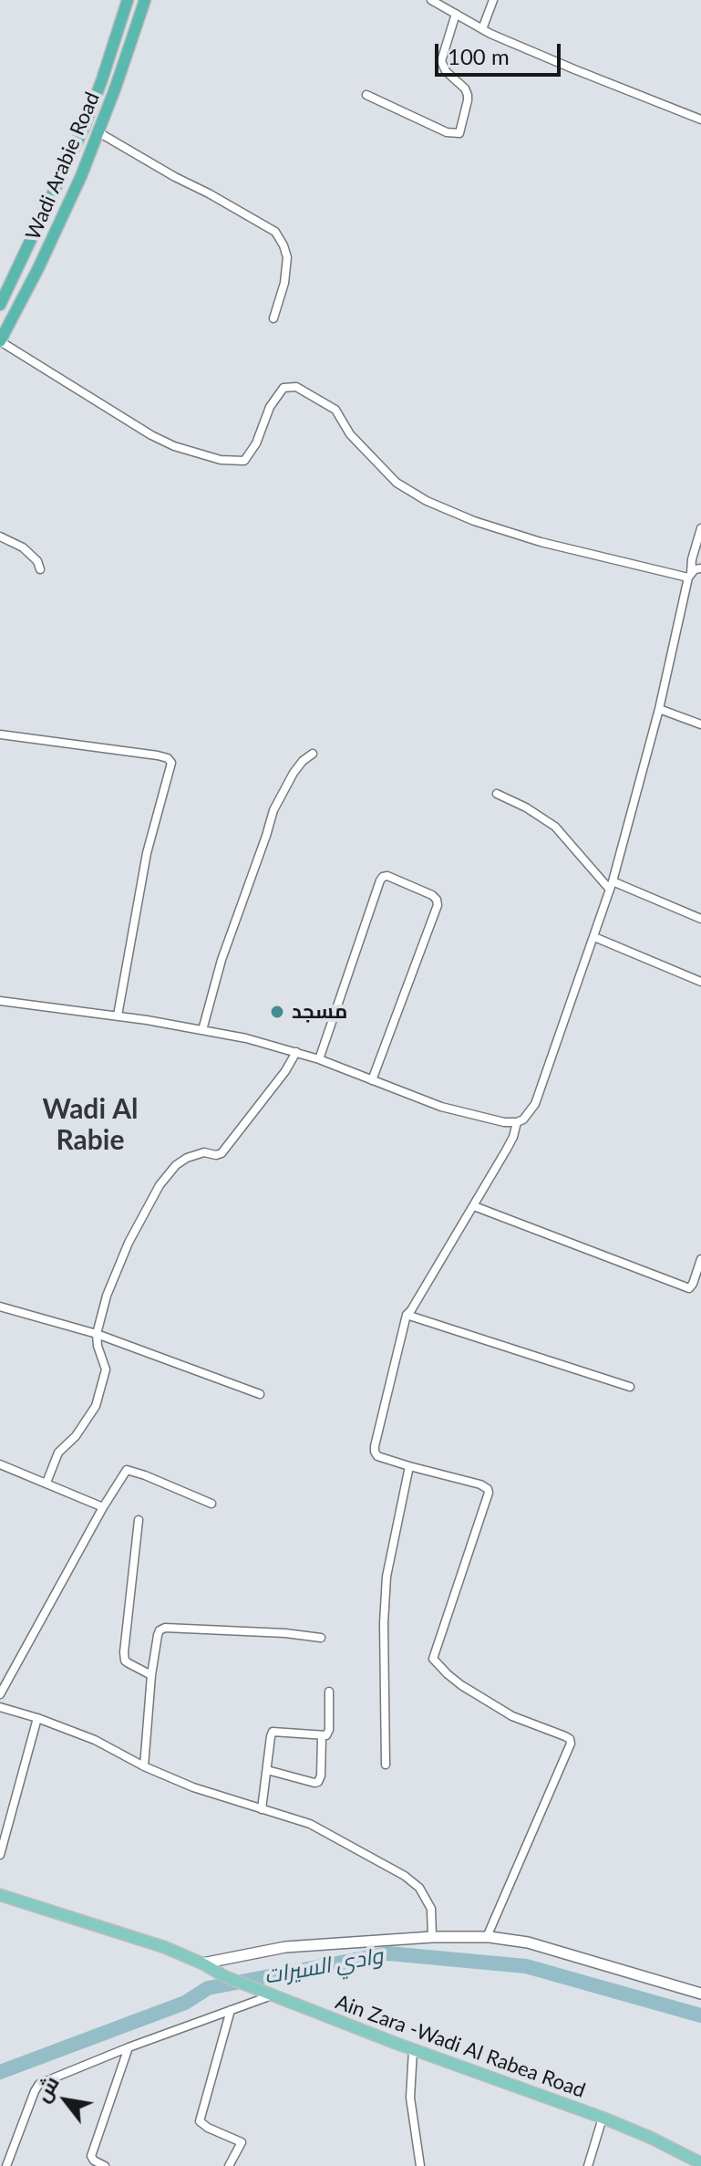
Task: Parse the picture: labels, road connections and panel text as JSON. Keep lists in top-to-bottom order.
{
  "streets": {
    "highway": ["Wadi Arabie Road"],
    "main road": ["Ain Zara -Wadi Al Rabea Road"]
  },
  "districts": ["Wadi Al Rabie"],
  "water": ["وادي السيرات"],
  "places": ["مسجد"],
  "scale_bar": "100 m",
  "north": "top left"
}
